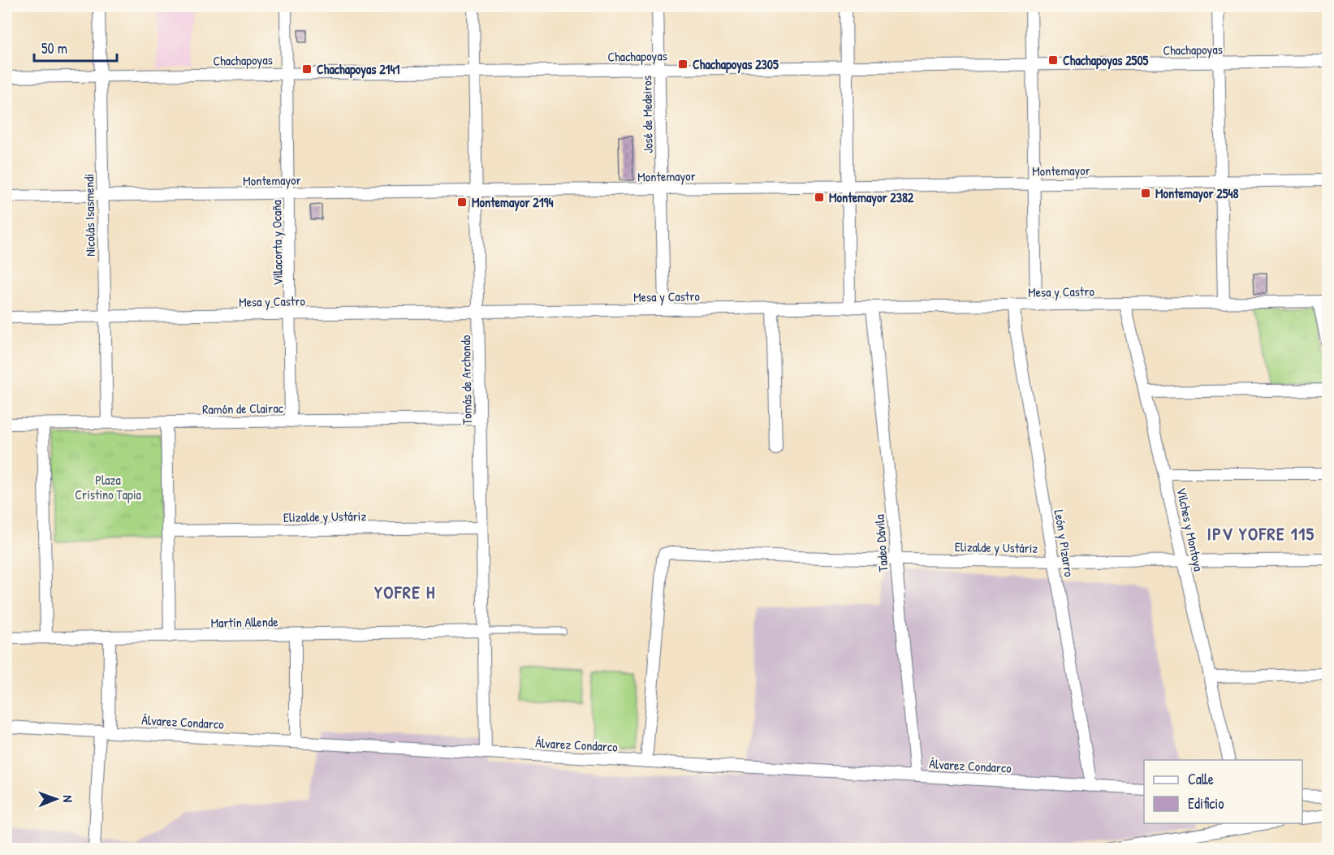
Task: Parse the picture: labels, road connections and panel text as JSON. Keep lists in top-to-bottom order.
{
  "streets": {
    "street": [
      "Chachapoyas",
      "José de Medeiros",
      "Montemayor",
      "Nicolás Isasmendi",
      "Villacorta y Ocaña",
      "Mesa y Castro",
      "Tomás de Archondo",
      "Ramón de Clairac",
      "Elizalde y Ustáriz",
      "Vilches y Montoya",
      "Tadeo Dávila",
      "León y Pizarro",
      "Martín Allende",
      "Álvarez Condarco"
    ]
  },
  "crossings": [
    ["Chachapoyas", "José de Medeiros"],
    ["Chachapoyas", "Nicolás Isasmendi"],
    ["Chachapoyas", "Villacorta y Ocaña"],
    ["Chachapoyas", "Tomás de Archondo"],
    ["José de Medeiros", "Montemayor"],
    ["José de Medeiros", "Mesa y Castro"],
    ["Montemayor", "Nicolás Isasmendi"],
    ["Montemayor", "Villacorta y Ocaña"],
    ["Montemayor", "Tomás de Archondo"],
    ["Nicolás Isasmendi", "Mesa y Castro"],
    ["Nicolás Isasmendi", "Ramón de Clairac"],
    ["Villacorta y Ocaña", "Mesa y Castro"],
    ["Villacorta y Ocaña", "Ramón de Clairac"],
    ["Mesa y Castro", "Tomás de Archondo"],
    ["Mesa y Castro", "Vilches y Montoya"],
    ["Mesa y Castro", "Tadeo Dávila"],
    ["Mesa y Castro", "León y Pizarro"],
    ["Tomás de Archondo", "Ramón de Clairac"],
    ["Tomás de Archondo", "Elizalde y Ustáriz"],
    ["Tomás de Archondo", "Martín Allende"],
    ["Tomás de Archondo", "Álvarez Condarco"],
    ["Elizalde y Ustáriz", "Vilches y Montoya"],
    ["Elizalde y Ustáriz", "Tadeo Dávila"],
    ["Elizalde y Ustáriz", "León y Pizarro"],
    ["Elizalde y Ustáriz", "Álvarez Condarco"],
    ["Tadeo Dávila", "Álvarez Condarco"],
    ["León y Pizarro", "Álvarez Condarco"]
  ],
  "districts": ["IPV YOFRE 115", "YOFRE H"],
  "parks": ["Plaza Cristino Tapia"],
  "places": {
    "transit": [
      "Chachapoyas 2505",
      "Chachapoyas 2305",
      "Chachapoyas 2141",
      "Montemayor 2548",
      "Montemayor 2382",
      "Montemayor 2194"
    ]
  },
  "legend": ["Calle", "Edificio"],
  "scale_bar": "50 m",
  "north": "right"
}
